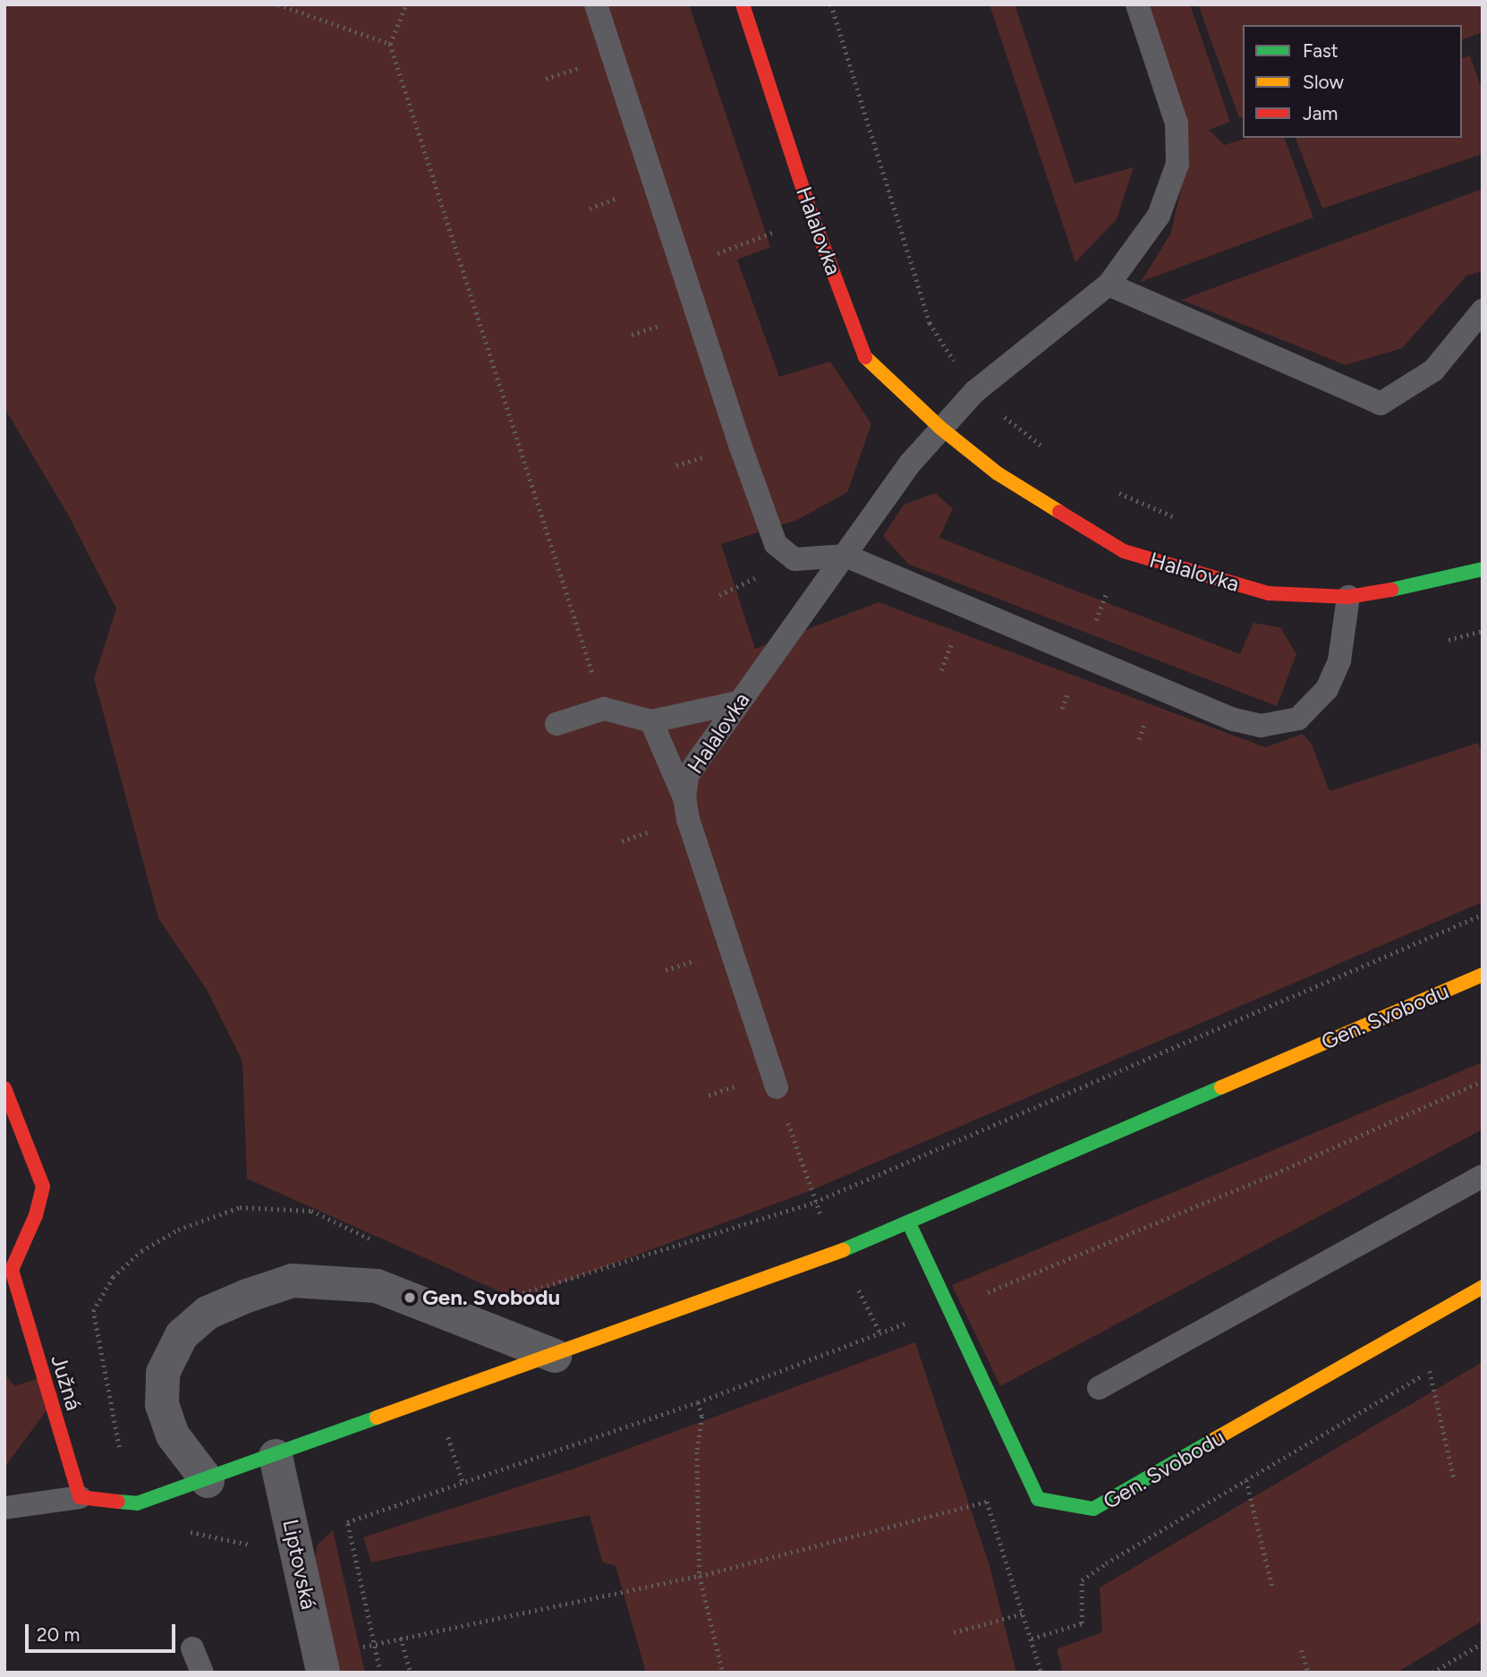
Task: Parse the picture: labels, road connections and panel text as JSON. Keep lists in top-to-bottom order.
{
  "streets": {
    "street": [
      "Halalovka",
      "Gen. Svobodu",
      "Južná",
      "Liptovská"
    ]
  },
  "crossings": [
    ["Gen. Svobodu", "Liptovská"]
  ],
  "places": ["Gen. Svobodu"],
  "legend": ["Fast", "Slow", "Jam"],
  "scale_bar": "20 m"
}
